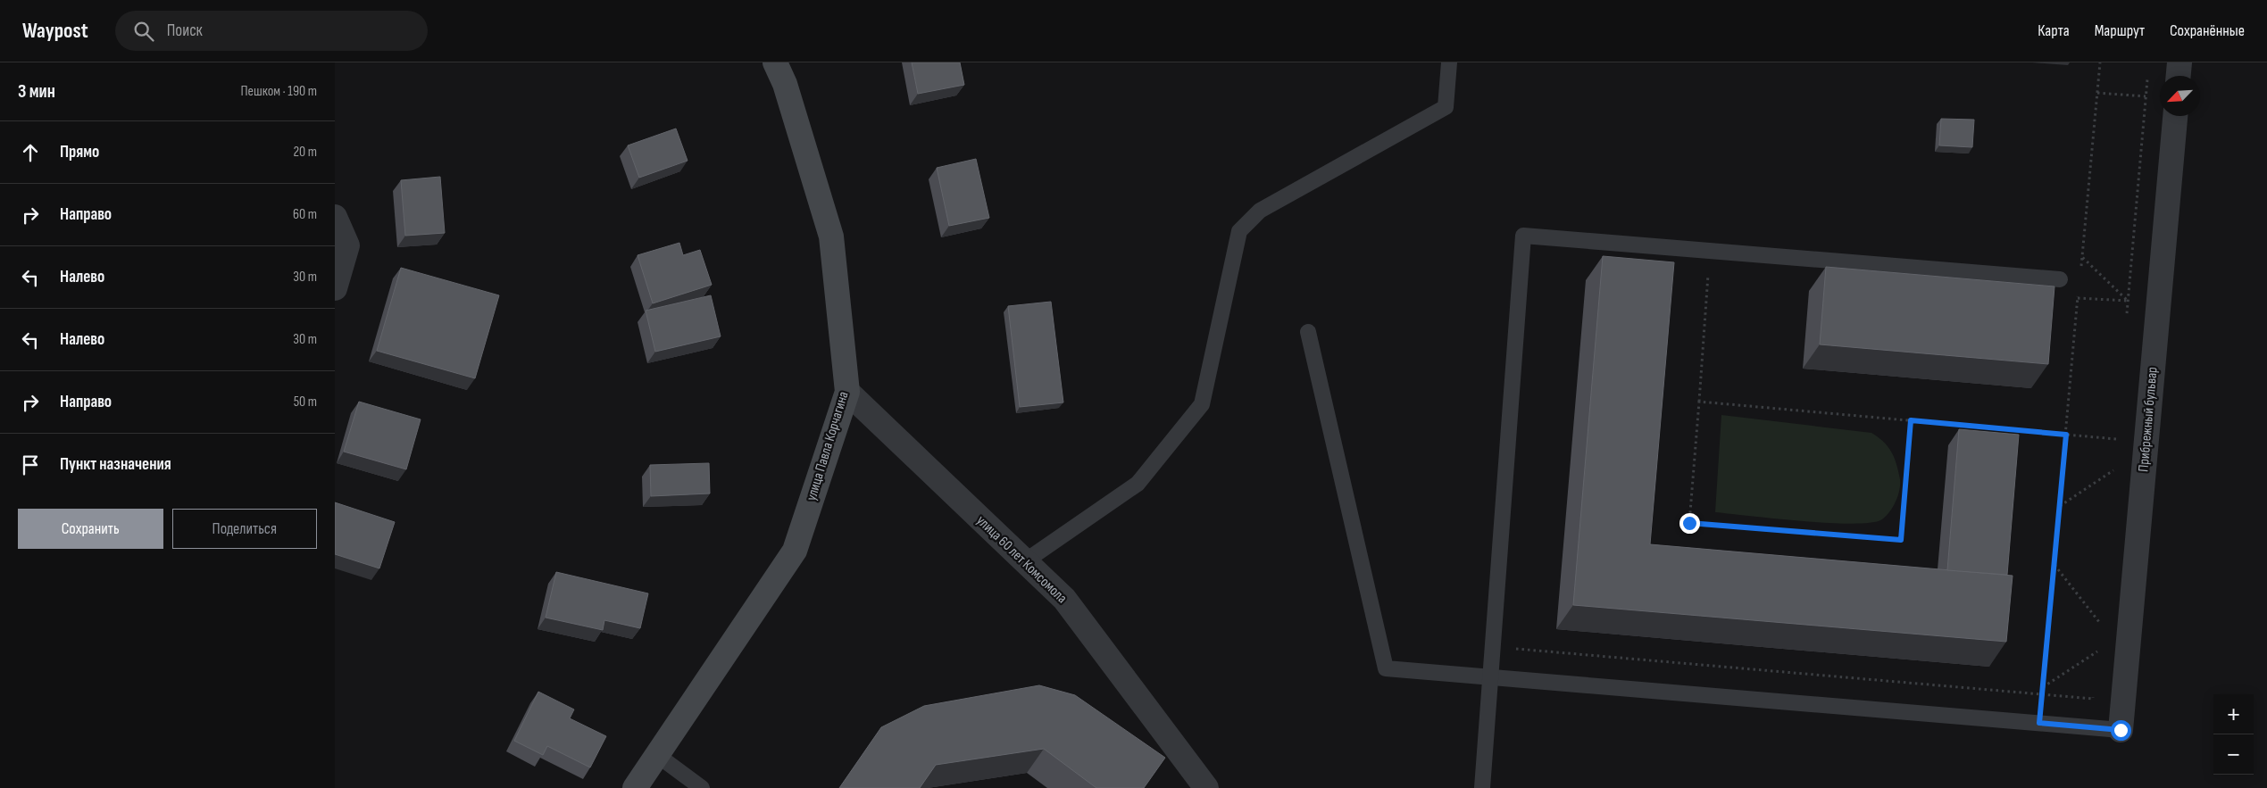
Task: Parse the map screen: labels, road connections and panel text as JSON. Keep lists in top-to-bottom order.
{
  "streets": {
    "main road": ["улица Павла Корчагина"],
    "street": ["Прибрежный бульвар", "улица 60 лет Комсомола"]
  },
  "crossings": [
    ["улица Павла Корчагина", "улица 60 лет Комсомола"]
  ],
  "north": "bottom left",
  "page": {
    "header": "Waypost",
    "search": "Поиск",
    "nav": ["Карта", "Маршрут", "Сохранённые"],
    "heading": ["3 мин", "Пешком · 190 m"],
    "list": [
      ["Прямо", "20 m"],
      ["Направо", "60 m"],
      ["Налево", "30 m"],
      ["Налево", "30 m"],
      ["Направо", "50 m"],
      "Пункт назначения"
    ],
    "buttons": ["Сохранить", "Поделиться"],
    "map_buttons": ["+", "−"]
  }
}
